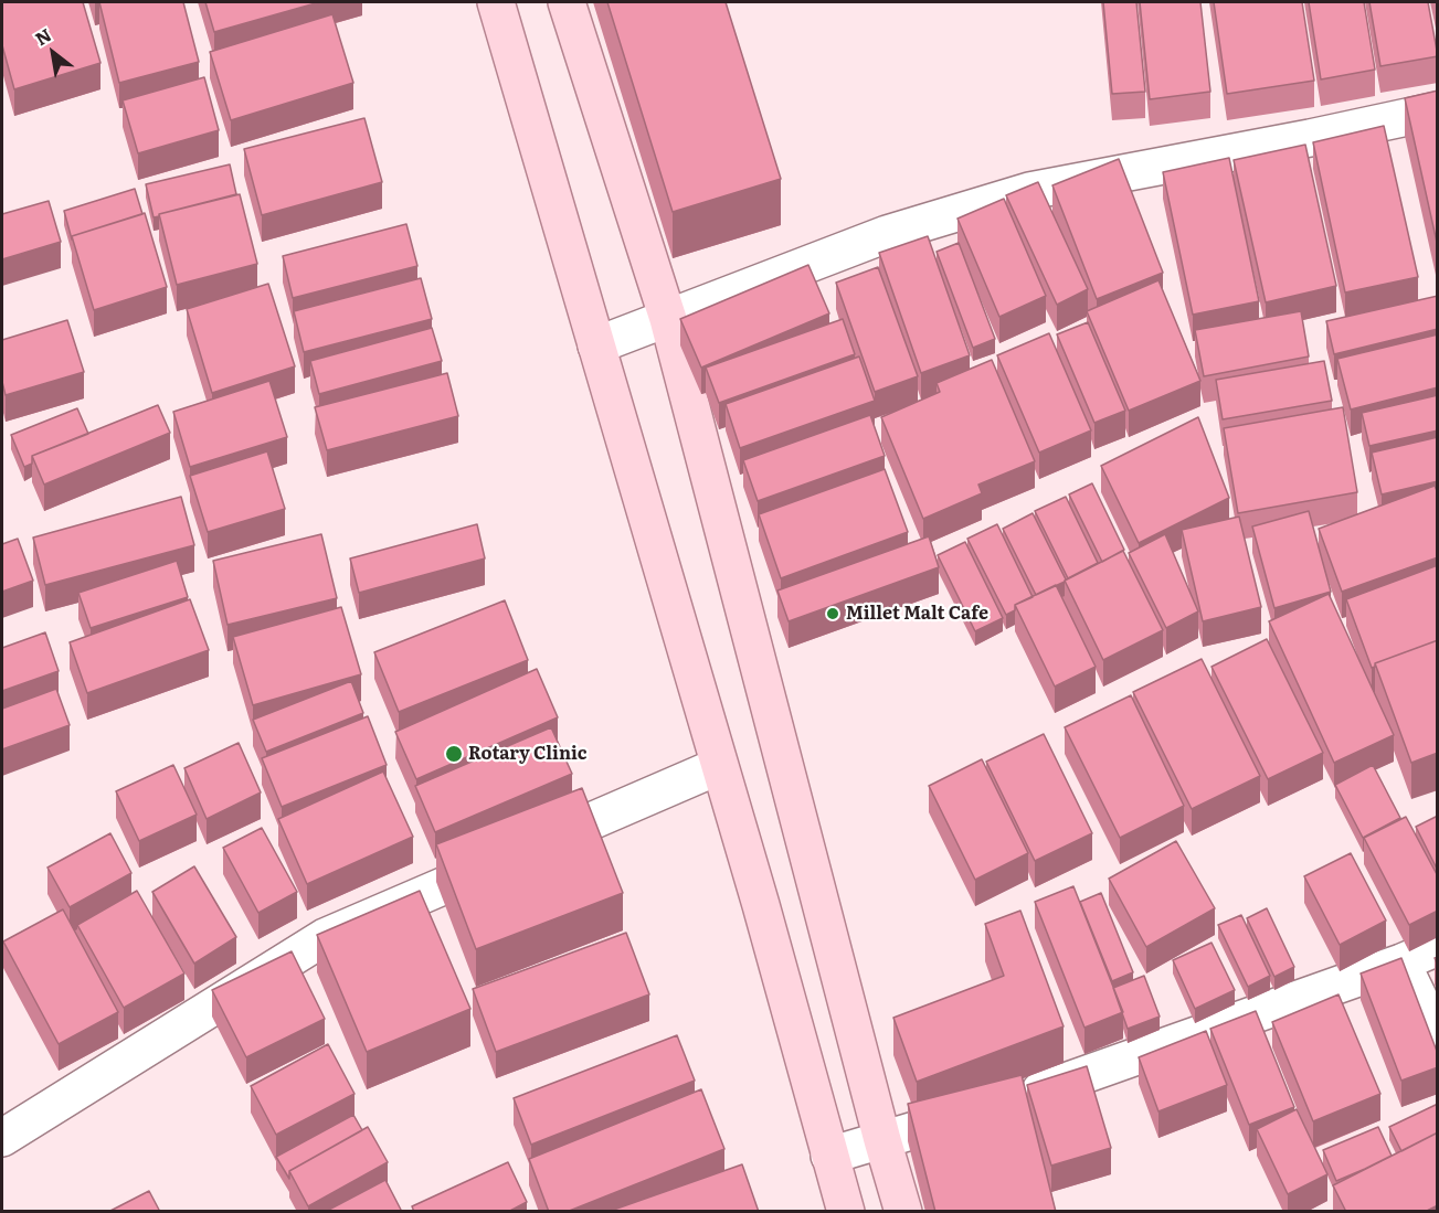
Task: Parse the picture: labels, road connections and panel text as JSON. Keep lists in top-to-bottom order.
{
  "places": ["Millet Malt Cafe", "Rotary Clinic"],
  "north": "top left"
}
